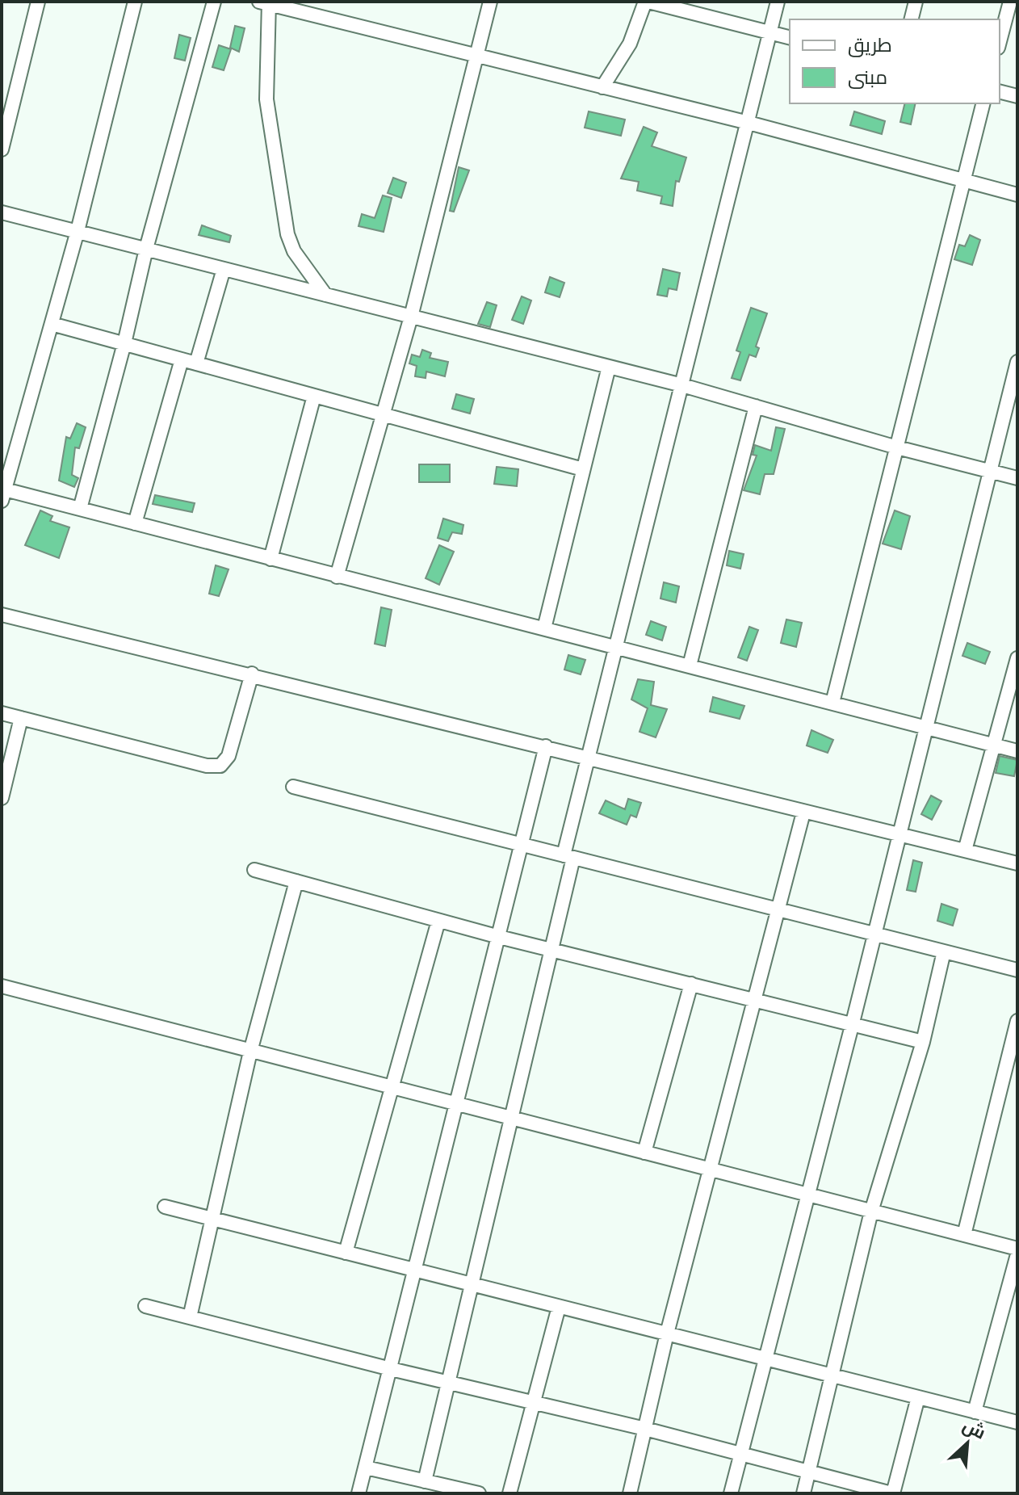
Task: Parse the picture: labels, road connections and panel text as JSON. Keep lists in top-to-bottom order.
{
  "legend": ["طريق", "مبنى"],
  "north": "top right"
}
